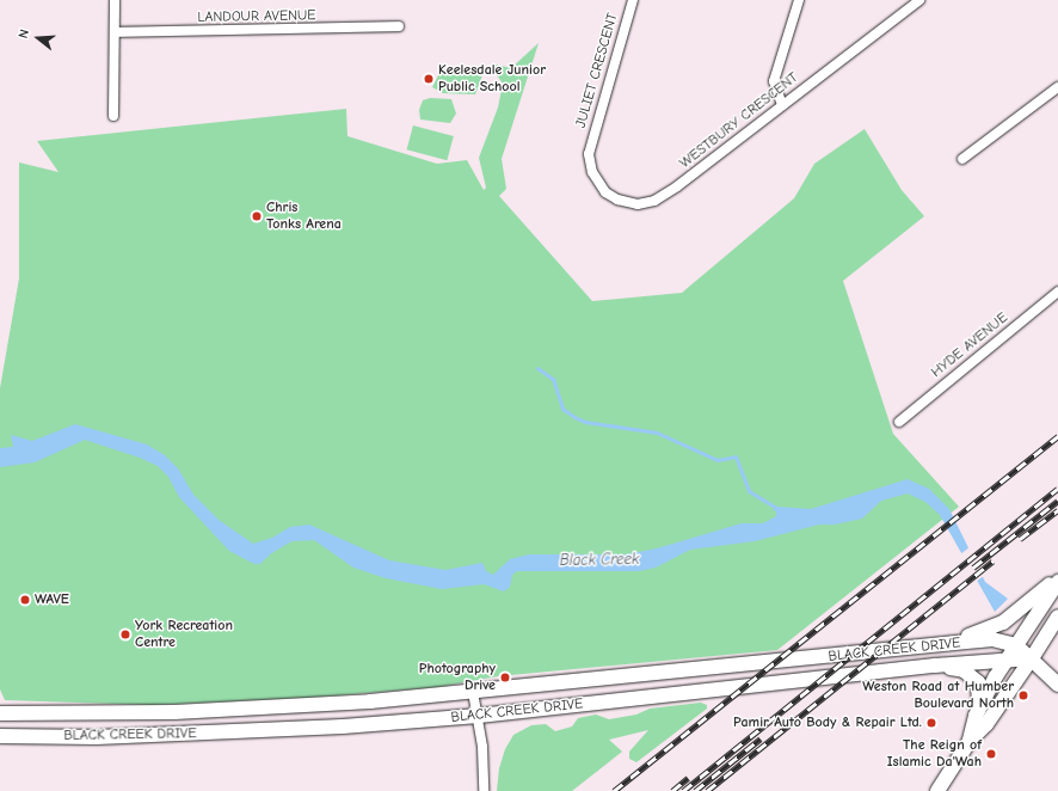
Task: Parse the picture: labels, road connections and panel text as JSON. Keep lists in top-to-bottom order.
{
  "streets": {
    "main road": ["BLACK CREEK DRIVE"],
    "street": [
      "LANDOUR AVENUE",
      "JULIET CRESCENT",
      "WESTBURY CRESCENT",
      "HYDE AVENUE"
    ]
  },
  "crossings": [
    ["JULIET CRESCENT", "WESTBURY CRESCENT"]
  ],
  "water": ["Black Creek"],
  "places": [
    "Keelesdale Junior Public School",
    "Chris Tonks Arena",
    "WAVE",
    "York Recreation Centre",
    "Photography Drive",
    "Weston Road at Humber Boulevard North",
    "Pamir Auto Body & Repair Ltd.",
    "The Reign of Islamic Da'Wah"
  ],
  "north": "left"
}
